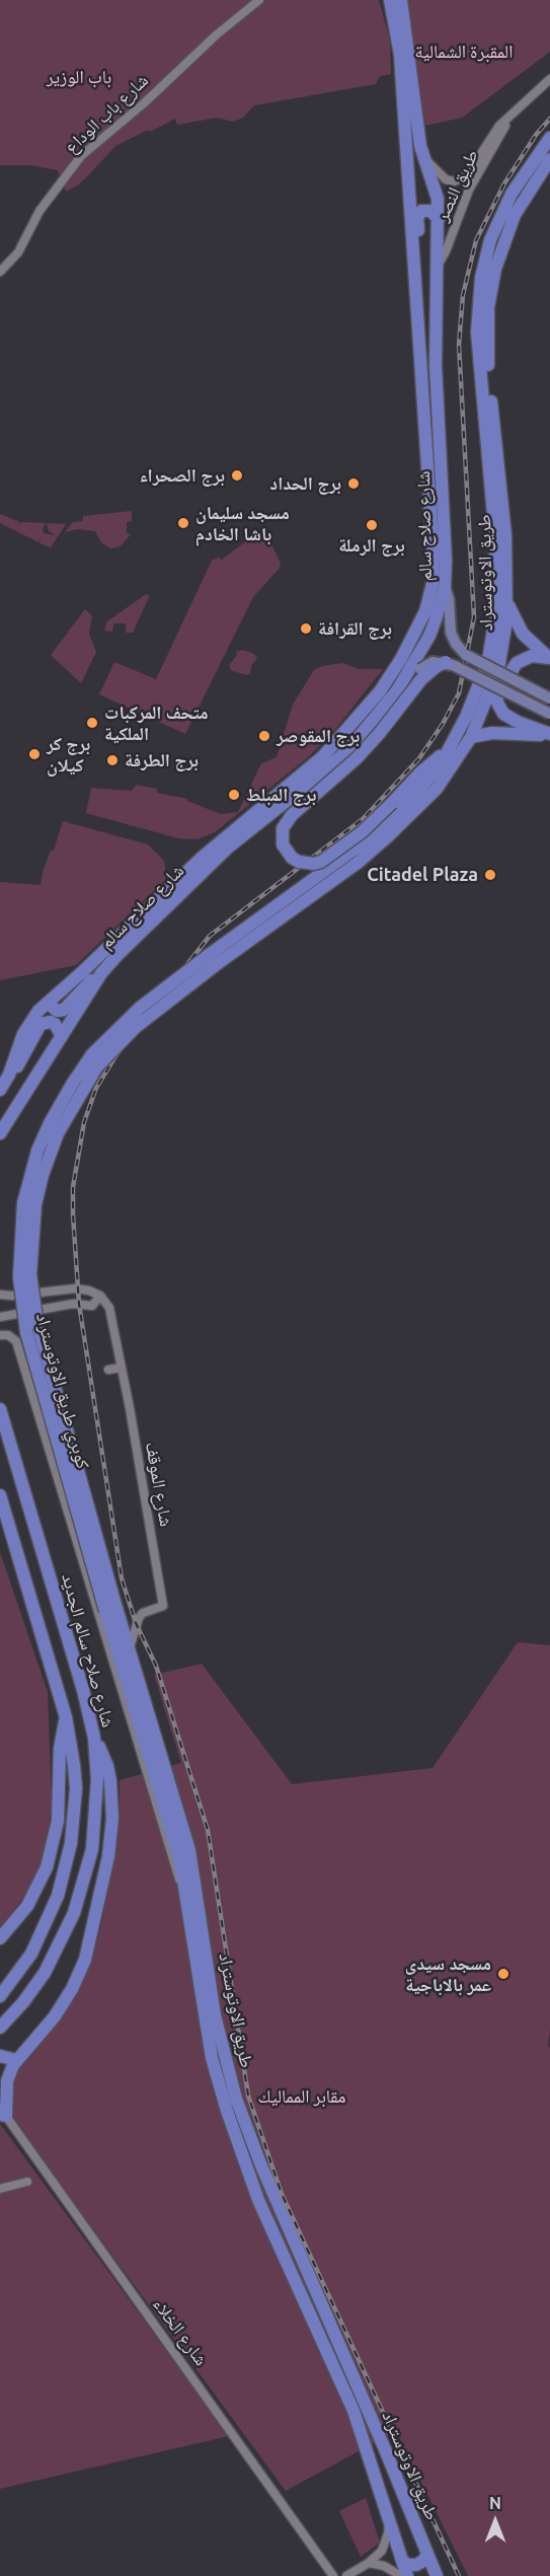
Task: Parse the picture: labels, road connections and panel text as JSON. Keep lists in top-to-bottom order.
{
  "streets": {
    "highway": [
      "شارع صلاح سالم",
      "طريق الاوتوستراد",
      "كوبري طريق الاوتوستراد",
      "شارع صلاح سالم الجديد"
    ],
    "street": [
      "شارع باب الوداع",
      "طريق النصر",
      "شارع الموقف",
      "شارع الخلاء"
    ]
  },
  "crossings": [
    ["طريق النصر", "شارع صلاح سالم"],
    ["طريق الاوتوستراد", "كوبري طريق الاوتوستراد"],
    ["طريق الاوتوستراد", "شارع الموقف"]
  ],
  "parks": ["المقبرة الشمالية", "باب الوزير", "مقابر المماليك"],
  "places": [
    "برج الصحراء",
    "برج الحداد",
    "مسجد سليمان باشا الخادم",
    "برج الرملة",
    "برج القرافة",
    "متحف المركبات الملكية",
    "برج المقوصر",
    "برج كر كيلان",
    "برج الطرفة",
    "برج المبلط",
    "Citadel Plaza",
    "مسجد سيدى عمر بالاباجية"
  ],
  "north": "top"
}
